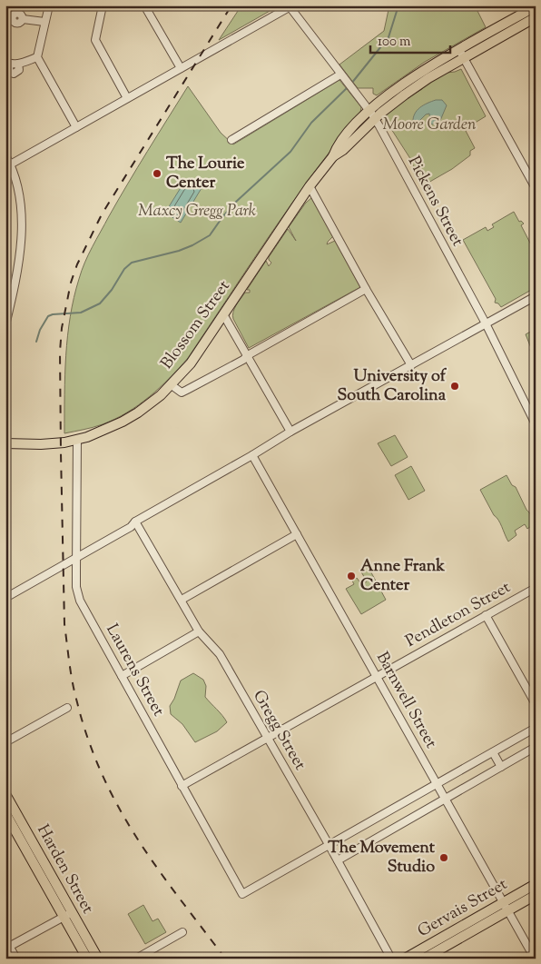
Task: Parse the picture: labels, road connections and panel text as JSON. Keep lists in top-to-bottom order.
{
  "streets": {
    "main road": ["Blossom Street", "Harden Street", "Gervais Street"],
    "street": [
      "Pickens Street",
      "Pendleton Street",
      "Laurens Street",
      "Barnwell Street",
      "Gregg Street"
    ]
  },
  "crossings": [
    ["Pickens Street", "Blossom Street"],
    ["Blossom Street", "Laurens Street"],
    ["Pendleton Street", "Laurens Street"],
    ["Pendleton Street", "Barnwell Street"],
    ["Pendleton Street", "Gregg Street"],
    ["Laurens Street", "Gregg Street"],
    ["Barnwell Street", "Gervais Street"]
  ],
  "parks": ["Moore Garden", "Maxcy Gregg Park"],
  "places": [
    "The Lourie Center",
    "University of South Carolina",
    "Anne Frank Center",
    "The Movement Studio"
  ],
  "scale_bar": "100 m"
}
